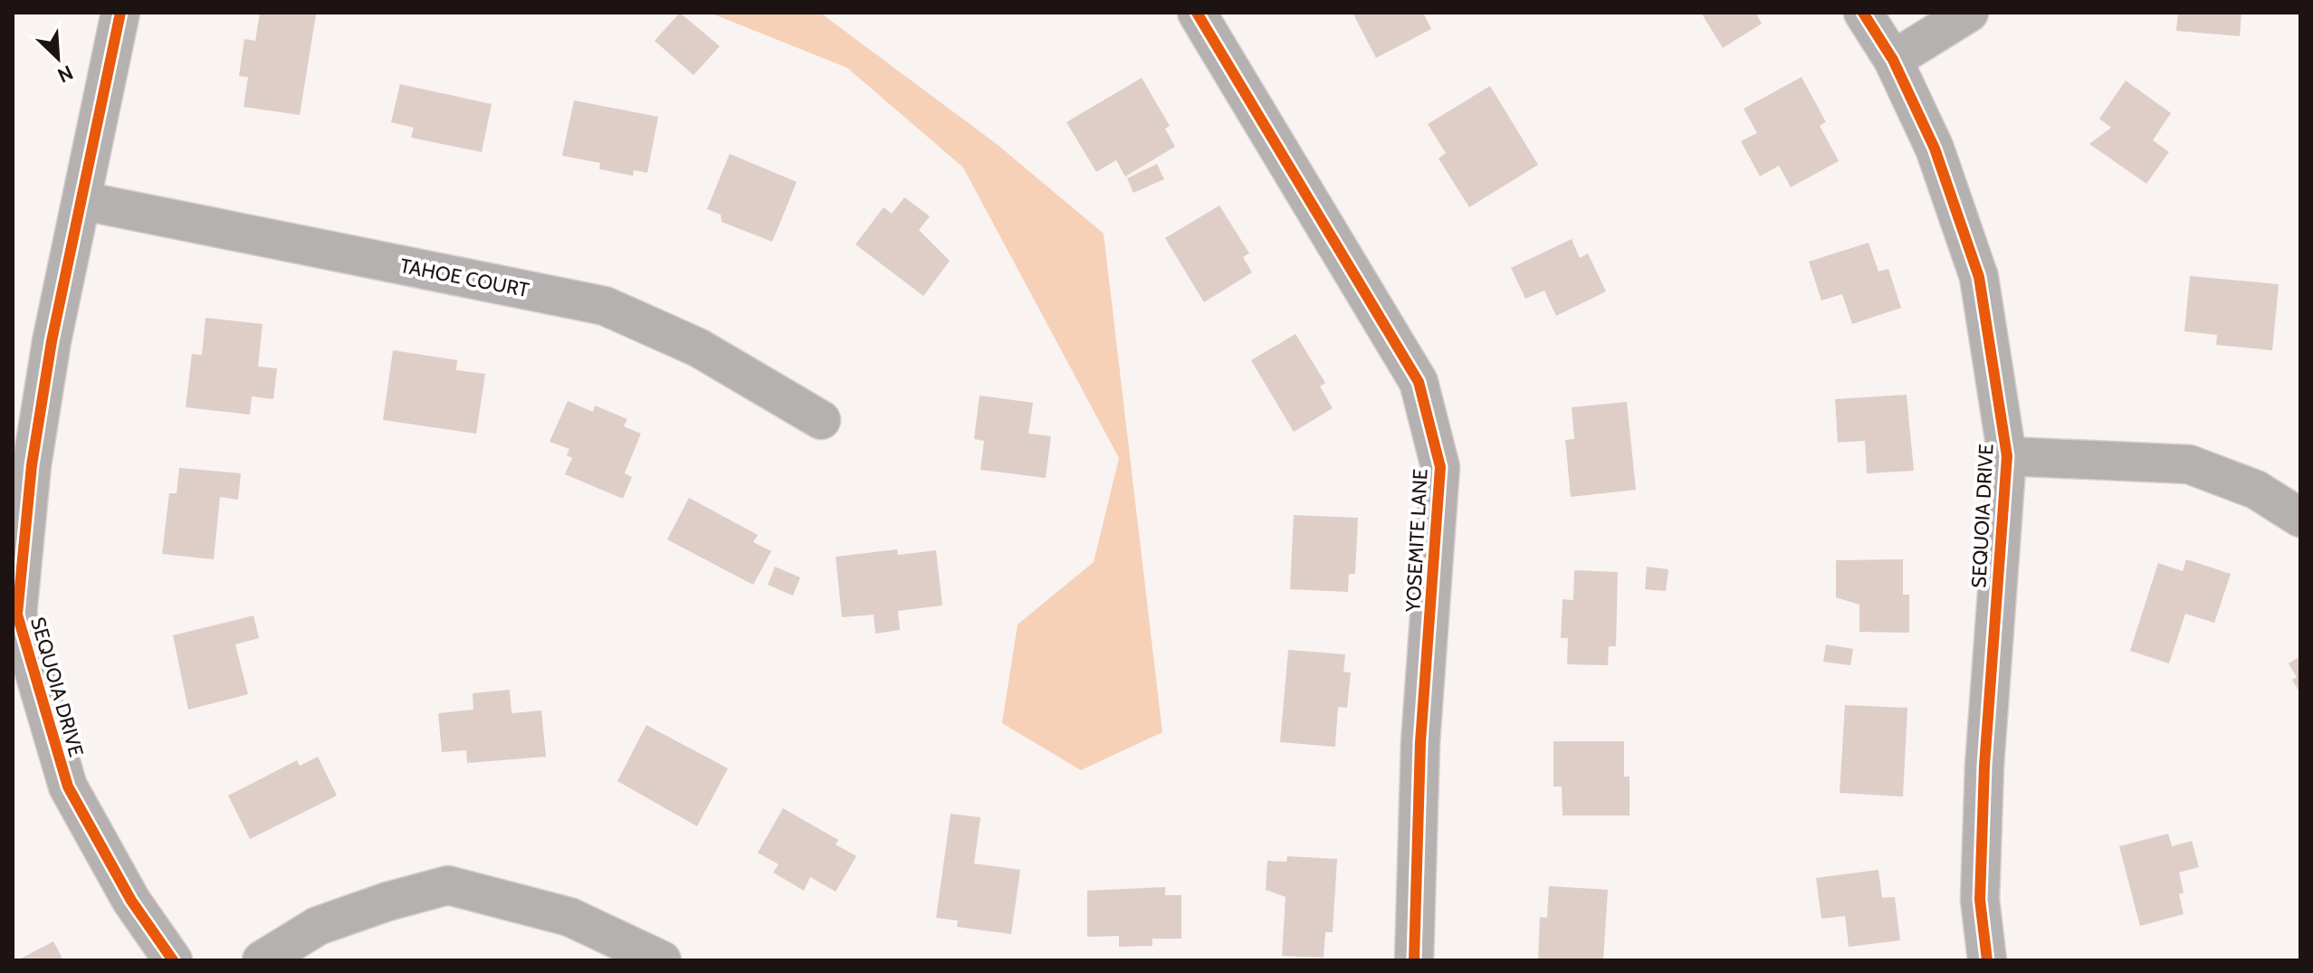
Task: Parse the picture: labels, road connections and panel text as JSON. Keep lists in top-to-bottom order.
{
  "streets": {
    "street": ["TAHOE COURT", "SEQUOIA DRIVE", "YOSEMITE LANE"]
  },
  "crossings": [
    ["TAHOE COURT", "SEQUOIA DRIVE"]
  ],
  "north": "bottom right"
}
